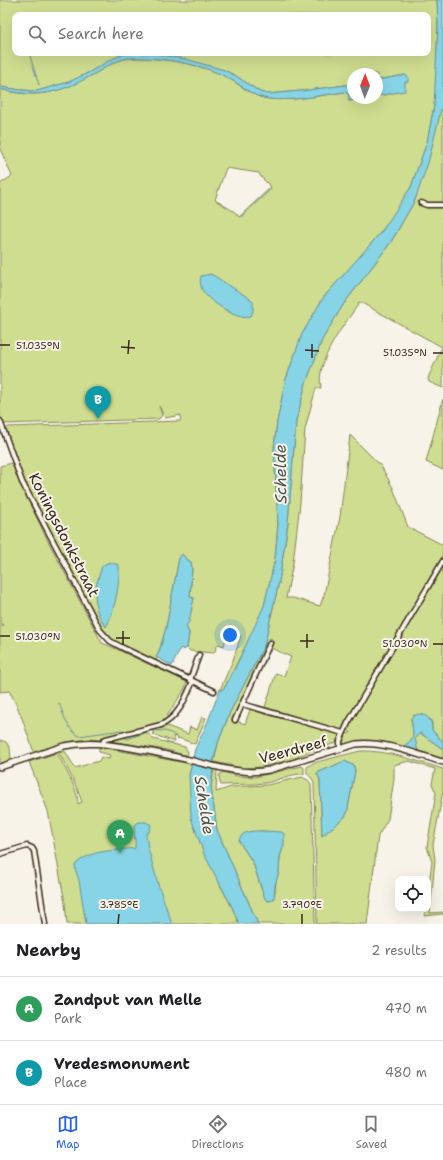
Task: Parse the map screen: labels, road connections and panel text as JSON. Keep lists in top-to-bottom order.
{
  "streets": {
    "main road": ["Veerdreef"],
    "street": ["Koningsdonkstraat"]
  },
  "water": ["Schelde"],
  "north": "top",
  "page": {
    "search": "Search here",
    "pins": ["B", "A"],
    "heading": ["Nearby", "2 results"],
    "list": [
      {
        "mark": "A",
        "name": "Zandput van Melle",
        "note": "Park",
        "value": "470 m"
      },
      {
        "mark": "B",
        "name": "Vredesmonument",
        "note": "Place",
        "value": "480 m"
      }
    ],
    "nav": ["Map", "Directions", "Saved"]
  },
  "coordinates": [
    "51.035°N",
    "51.030°N",
    "3.785°E",
    "3.790°E"
  ]
}
